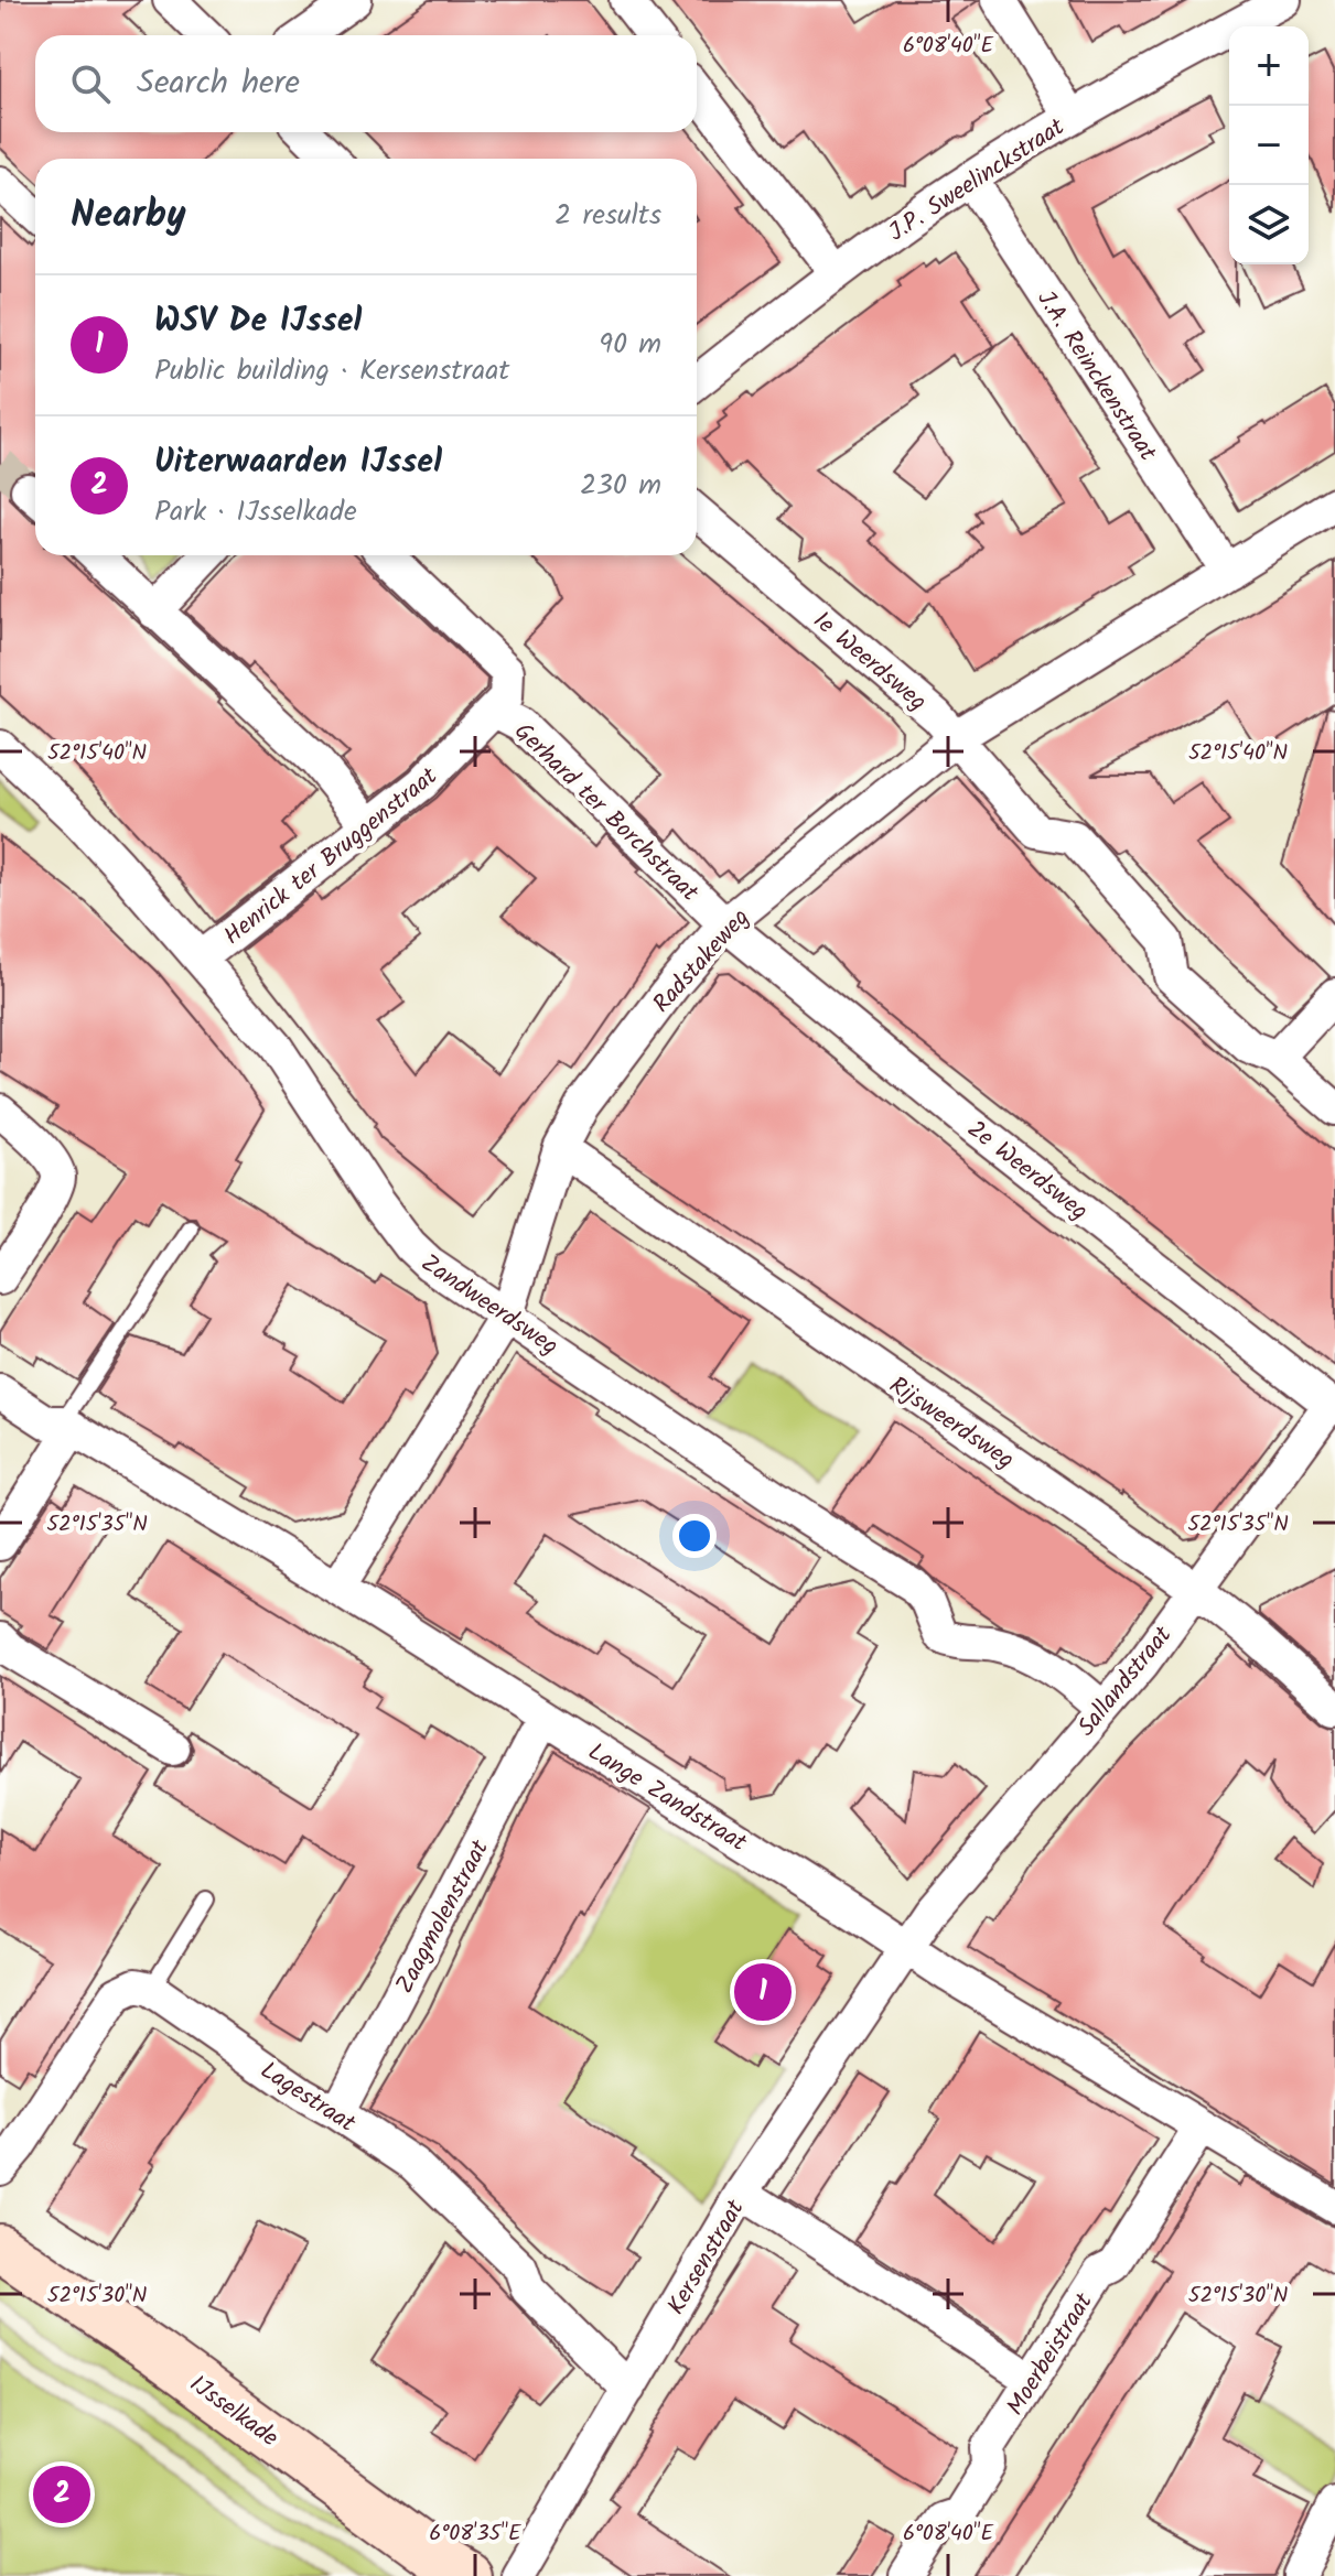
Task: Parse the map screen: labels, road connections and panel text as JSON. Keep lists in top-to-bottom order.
{
  "streets": {
    "street": [
      "J.P. Sweelinckstraat",
      "J.A. Reinckenstraat",
      "1e Weerdsweg",
      "Gerhard ter Borchstraat",
      "Henrick ter Bruggenstraat",
      "Radstakeweg",
      "2e Weerdsweg",
      "Zandweerdsweg",
      "Rijsweerdsweg",
      "Sallandstraat",
      "Lange Zandstraat",
      "Zaagmolenstraat",
      "Lagestraat",
      "Kersenstraat",
      "Moerbeistraat",
      "IJsselkade"
    ]
  },
  "crossings": [
    ["J.P. Sweelinckstraat", "J.A. Reinckenstraat"],
    ["J.A. Reinckenstraat", "Radstakeweg"],
    ["1e Weerdsweg", "Radstakeweg"],
    ["Gerhard ter Borchstraat", "Henrick ter Bruggenstraat"],
    ["Gerhard ter Borchstraat", "Radstakeweg"],
    ["Gerhard ter Borchstraat", "2e Weerdsweg"],
    ["Henrick ter Bruggenstraat", "Zandweerdsweg"],
    ["Radstakeweg", "2e Weerdsweg"],
    ["Radstakeweg", "Zandweerdsweg"],
    ["Radstakeweg", "Rijsweerdsweg"],
    ["Radstakeweg", "Lange Zandstraat"],
    ["2e Weerdsweg", "Sallandstraat"],
    ["Zandweerdsweg", "Sallandstraat"],
    ["Rijsweerdsweg", "Sallandstraat"],
    ["Sallandstraat", "Lange Zandstraat"],
    ["Sallandstraat", "Kersenstraat"],
    ["Lange Zandstraat", "Zaagmolenstraat"],
    ["Lange Zandstraat", "Kersenstraat"],
    ["Lange Zandstraat", "Moerbeistraat"],
    ["Zaagmolenstraat", "Lagestraat"],
    ["Lagestraat", "Kersenstraat"]
  ],
  "page": {
    "map_buttons": ["+", "−"],
    "search": "Search here",
    "heading": ["Nearby", "2 results"],
    "list": [
      {
        "mark": "1",
        "name": "WSV De IJssel",
        "note": "Public building · Kersenstraat",
        "value": "90 m"
      },
      {
        "mark": "2",
        "name": "Uiterwaarden IJssel",
        "note": "Park · IJsselkade",
        "value": "230 m"
      }
    ],
    "pins": ["1", "2"]
  },
  "coordinates": [
    "6°08'40\"E",
    "52°15'40\"N",
    "52°15'35\"N",
    "52°15'30\"N",
    "6°08'35\"E"
  ]
}
